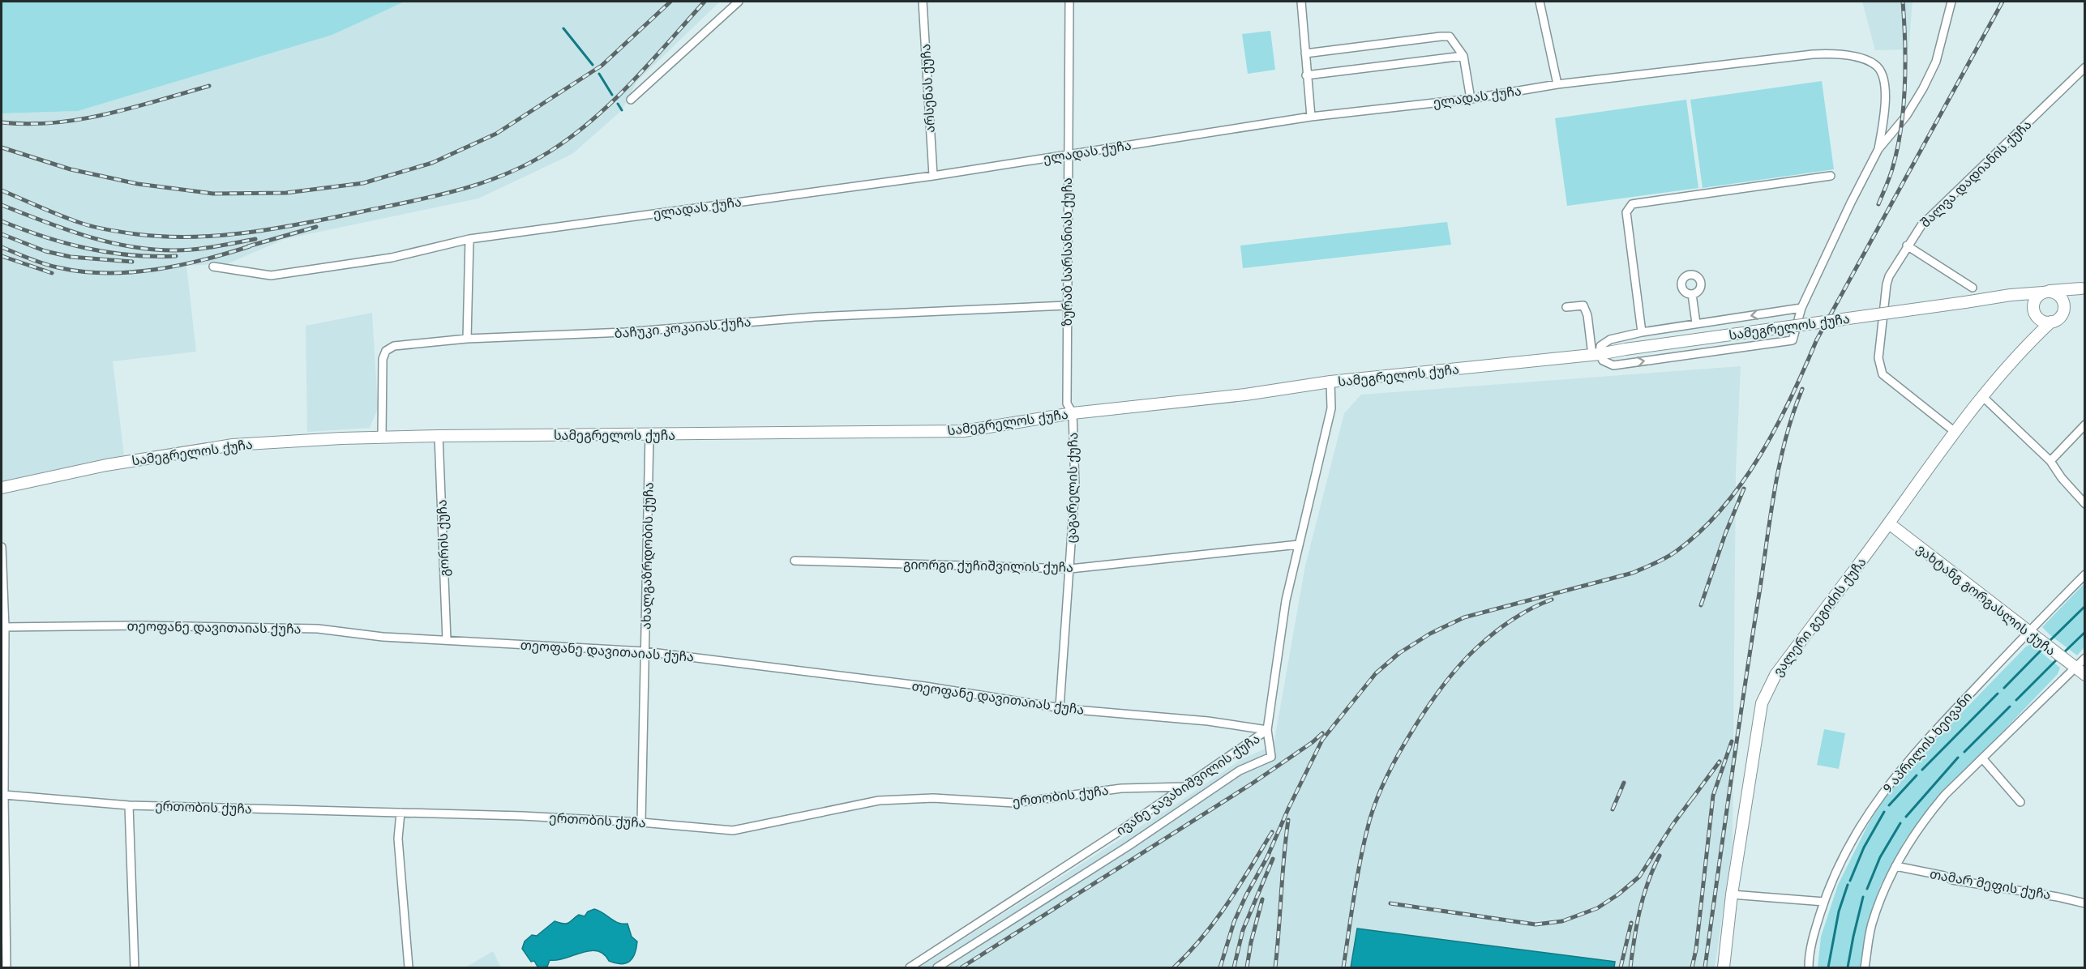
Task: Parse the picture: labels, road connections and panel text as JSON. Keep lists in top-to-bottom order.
{
  "streets": {
    "main road": ["სამეგრელოს ქუჩა", "ვახტანგ გორგასლის ქუჩა", "ვალერი გეგიძის ქუჩა"],
    "street": [
      "არსენას ქუჩა",
      "ელადას ქუჩა",
      "შალვა დადიანის ქუჩა",
      "ზურაბ სარსანიას ქუჩა",
      "ბაჩუკი კოკაიას ქუჩა",
      "ცაგარელის ქუჩა",
      "გორის ქუჩა",
      "ახალგაზრდობის ქუჩა",
      "გიორგი ქუჩიშვილის ქუჩა",
      "თეოფანე დავითაიას ქუჩა",
      "9 აპრილის ხეივანი",
      "ივანე ჯავახიშვილის ქუჩა",
      "ერთობის ქუჩა",
      "თამარ მეფის ქუჩა"
    ]
  },
  "crossings": [
    ["არსენას ქუჩა", "ელადას ქუჩა"],
    ["ელადას ქუჩა", "ზურაბ სარსანიას ქუჩა"],
    ["შალვა დადიანის ქუჩა", "ვალერი გეგიძის ქუჩა"],
    ["ზურაბ სარსანიას ქუჩა", "სამეგრელოს ქუჩა"],
    ["ზურაბ სარსანიას ქუჩა", "ბაჩუკი კოკაიას ქუჩა"],
    ["ზურაბ სარსანიას ქუჩა", "ცაგარელის ქუჩა"],
    ["სამეგრელოს ქუჩა", "ბაჩუკი კოკაიას ქუჩა"],
    ["სამეგრელოს ქუჩა", "ცაგარელის ქუჩა"],
    ["სამეგრელოს ქუჩა", "გორის ქუჩა"],
    ["სამეგრელოს ქუჩა", "ახალგაზრდობის ქუჩა"],
    ["სამეგრელოს ქუჩა", "ვალერი გეგიძის ქუჩა"],
    ["სამეგრელოს ქუჩა", "ივანე ჯავახიშვილის ქუჩა"],
    ["ცაგარელის ქუჩა", "გიორგი ქუჩიშვილის ქუჩა"],
    ["ცაგარელის ქუჩა", "თეოფანე დავითაიას ქუჩა"],
    ["გორის ქუჩა", "თეოფანე დავითაიას ქუჩა"],
    ["ახალგაზრდობის ქუჩა", "თეოფანე დავითაიას ქუჩა"],
    ["ახალგაზრდობის ქუჩა", "ერთობის ქუჩა"],
    ["გიორგი ქუჩიშვილის ქუჩა", "ივანე ჯავახიშვილის ქუჩა"],
    ["ვახტანგ გორგასლის ქუჩა", "ვალერი გეგიძის ქუჩა"],
    ["ვახტანგ გორგასლის ქუჩა", "9 აპრილის ხეივანი"],
    ["თეოფანე დავითაიას ქუჩა", "ივანე ჯავახიშვილის ქუჩა"],
    ["ივანე ჯავახიშვილის ქუჩა", "ერთობის ქუჩა"]
  ]
}
